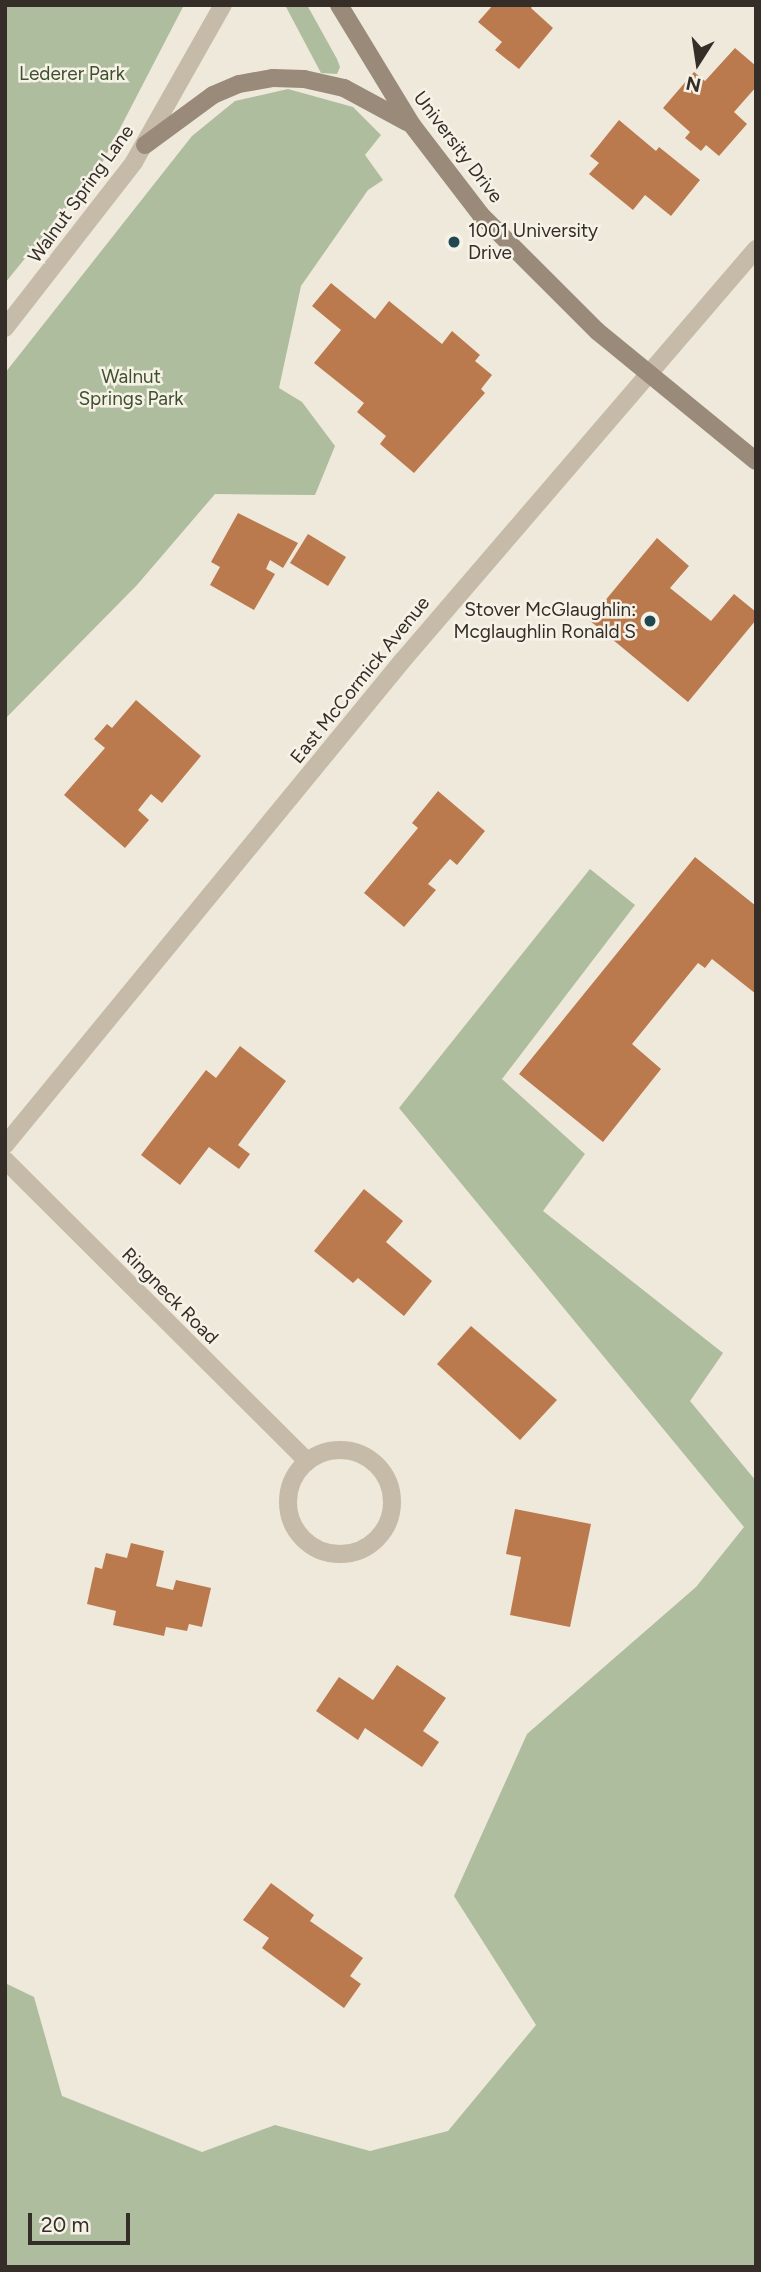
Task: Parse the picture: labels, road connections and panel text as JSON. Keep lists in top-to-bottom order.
{
  "streets": {
    "main road": ["University Drive"],
    "street": ["Walnut Spring Lane", "East McCormick Avenue", "Ringneck Road"]
  },
  "crossings": [
    ["University Drive", "East McCormick Avenue"]
  ],
  "parks": ["Lederer Park", "Walnut Springs Park"],
  "places": ["1001 University Drive", "Stover McGlaughlin: Mcglaughlin Ronald S"],
  "scale_bar": "20 m",
  "north": "bottom"
}
